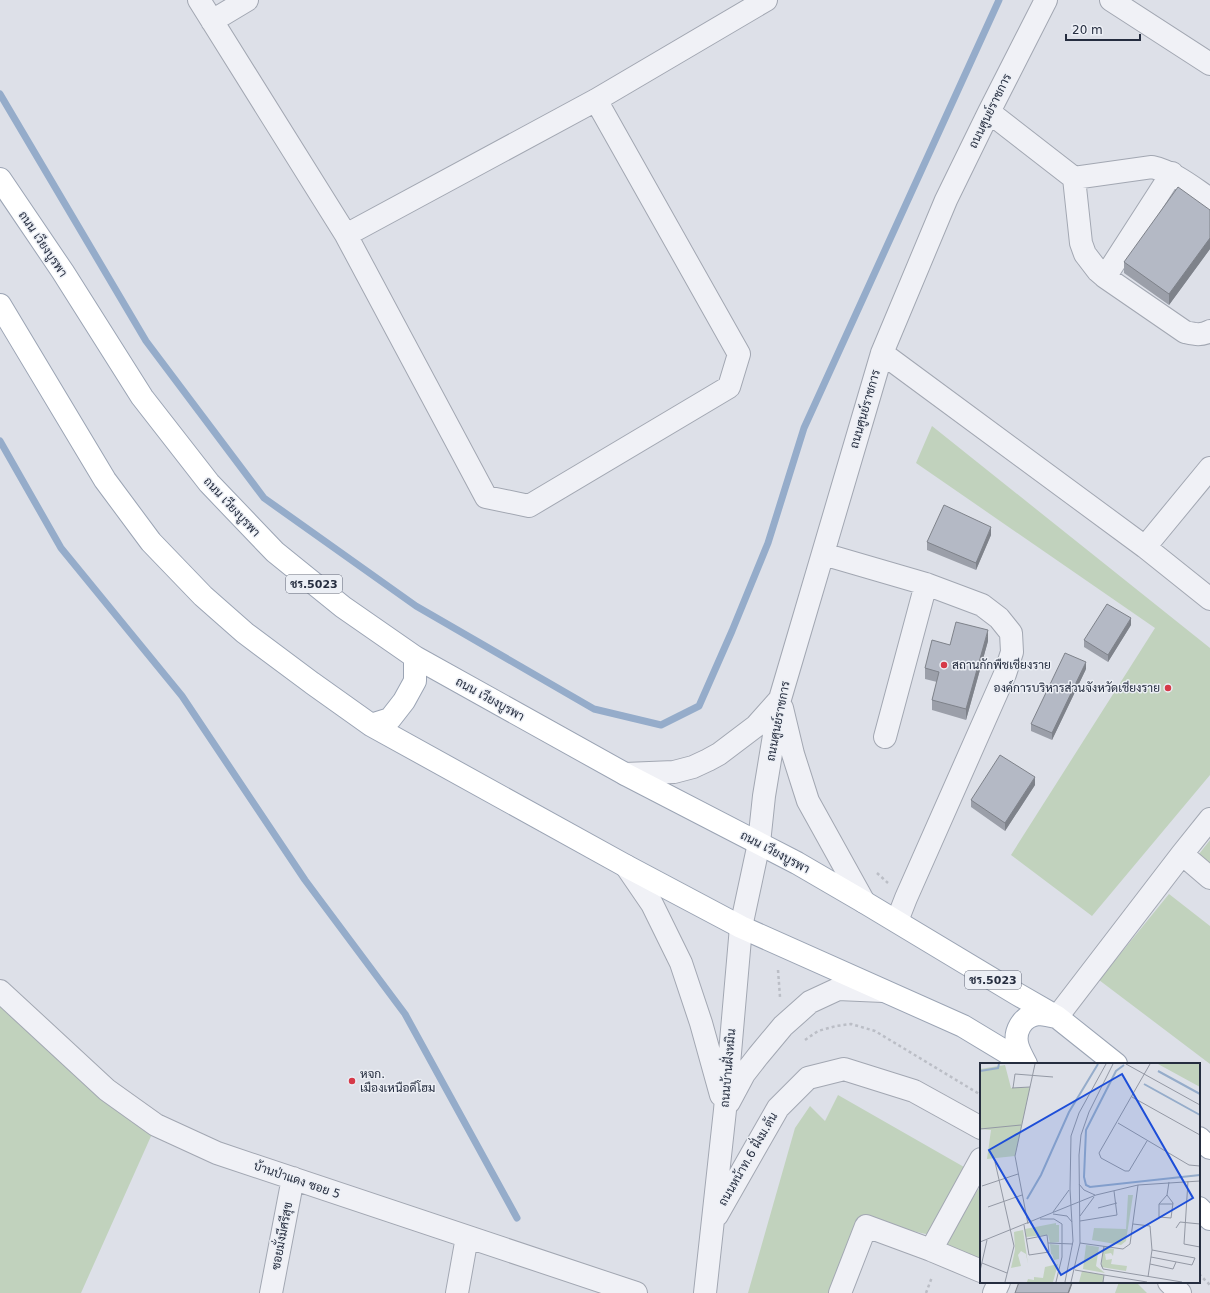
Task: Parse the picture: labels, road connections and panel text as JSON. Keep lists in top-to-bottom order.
{
  "streets": {
    "main road": ["ถนน เวียงบูรพา", "ชร.5023"],
    "street": [
      "ถนนศูนย์ราชการ",
      "ถนนบ้านฝั่งหมิน",
      "ถนนหน้าท.6 ฝั่งม.ต้น",
      "บ้านป่าแดง ซอย 5",
      "ซอยมั่งมีศรีสุข"
    ]
  },
  "crossings": [
    ["ถนนศูนย์ราชการ", "ถนน เวียงบูรพา"],
    ["ถนนศูนย์ราชการ", "ถนนบ้านฝั่งหมิน"],
    ["ถนน เวียงบูรพา", "ถนนบ้านฝั่งหมิน"],
    ["ถนนบ้านฝั่งหมิน", "ถนนหน้าท.6 ฝั่งม.ต้น"],
    ["บ้านป่าแดง ซอย 5", "ซอยมั่งมีศรีสุข"]
  ],
  "places": ["สถานกักพืชเชียงราย", "องค์การบริหารส่วนจังหวัดเชียงราย", "หจก. เมืองเหนือดีโฮม"],
  "scale_bar": "20 m"
}
